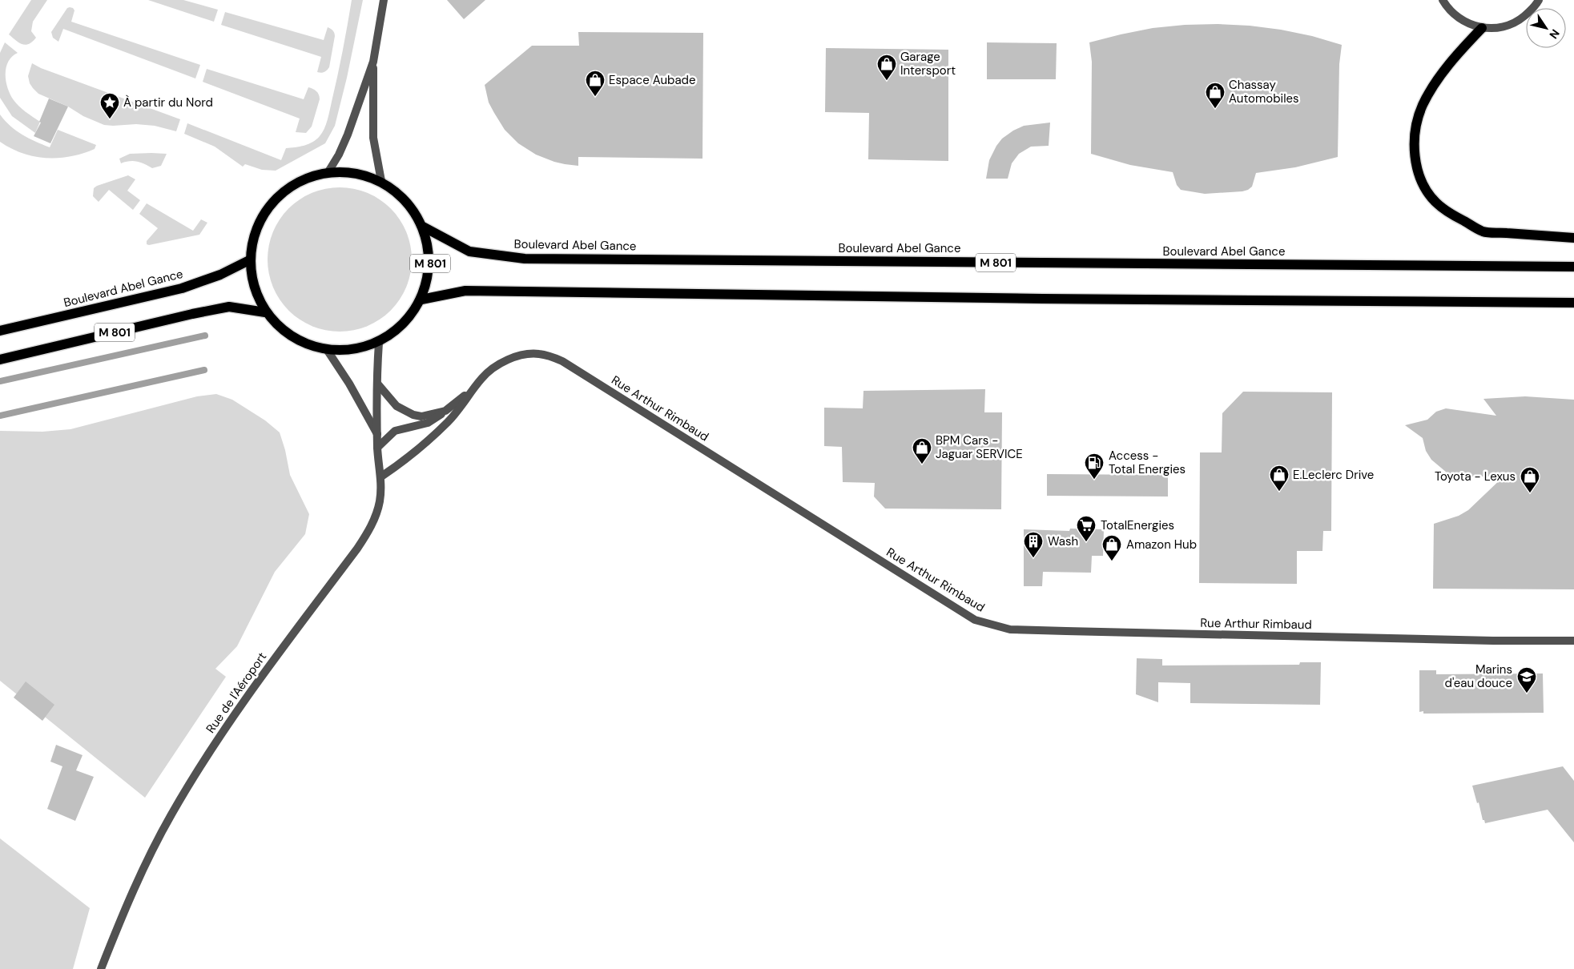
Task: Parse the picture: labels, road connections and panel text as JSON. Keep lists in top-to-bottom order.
{
  "streets": {
    "main road": ["Boulevard Abel Gance", "M 801"],
    "street": ["Rue Arthur Rimbaud", "Rue de l'Aéroport"]
  },
  "crossings": [
    ["Boulevard Abel Gance", "M 801"],
    ["M 801", "Rue de l'Aéroport"],
    ["Rue Arthur Rimbaud", "Rue de l'Aéroport"]
  ],
  "places": {
    "shop": [
      "Garage Intersport",
      "Espace Aubade",
      "Chassay Automobiles",
      "BPM Cars - Jaguar SERVICE",
      "E.Leclerc Drive",
      "Toyota - Lexus",
      "Amazon Hub"
    ],
    "place": ["À partir du Nord"],
    "fuel station": ["Access - Total Energies"],
    "supermarket": ["TotalEnergies"],
    "building": ["Wash"],
    "school or university": ["Marins d'eau douce"]
  },
  "north": "bottom right"
}
